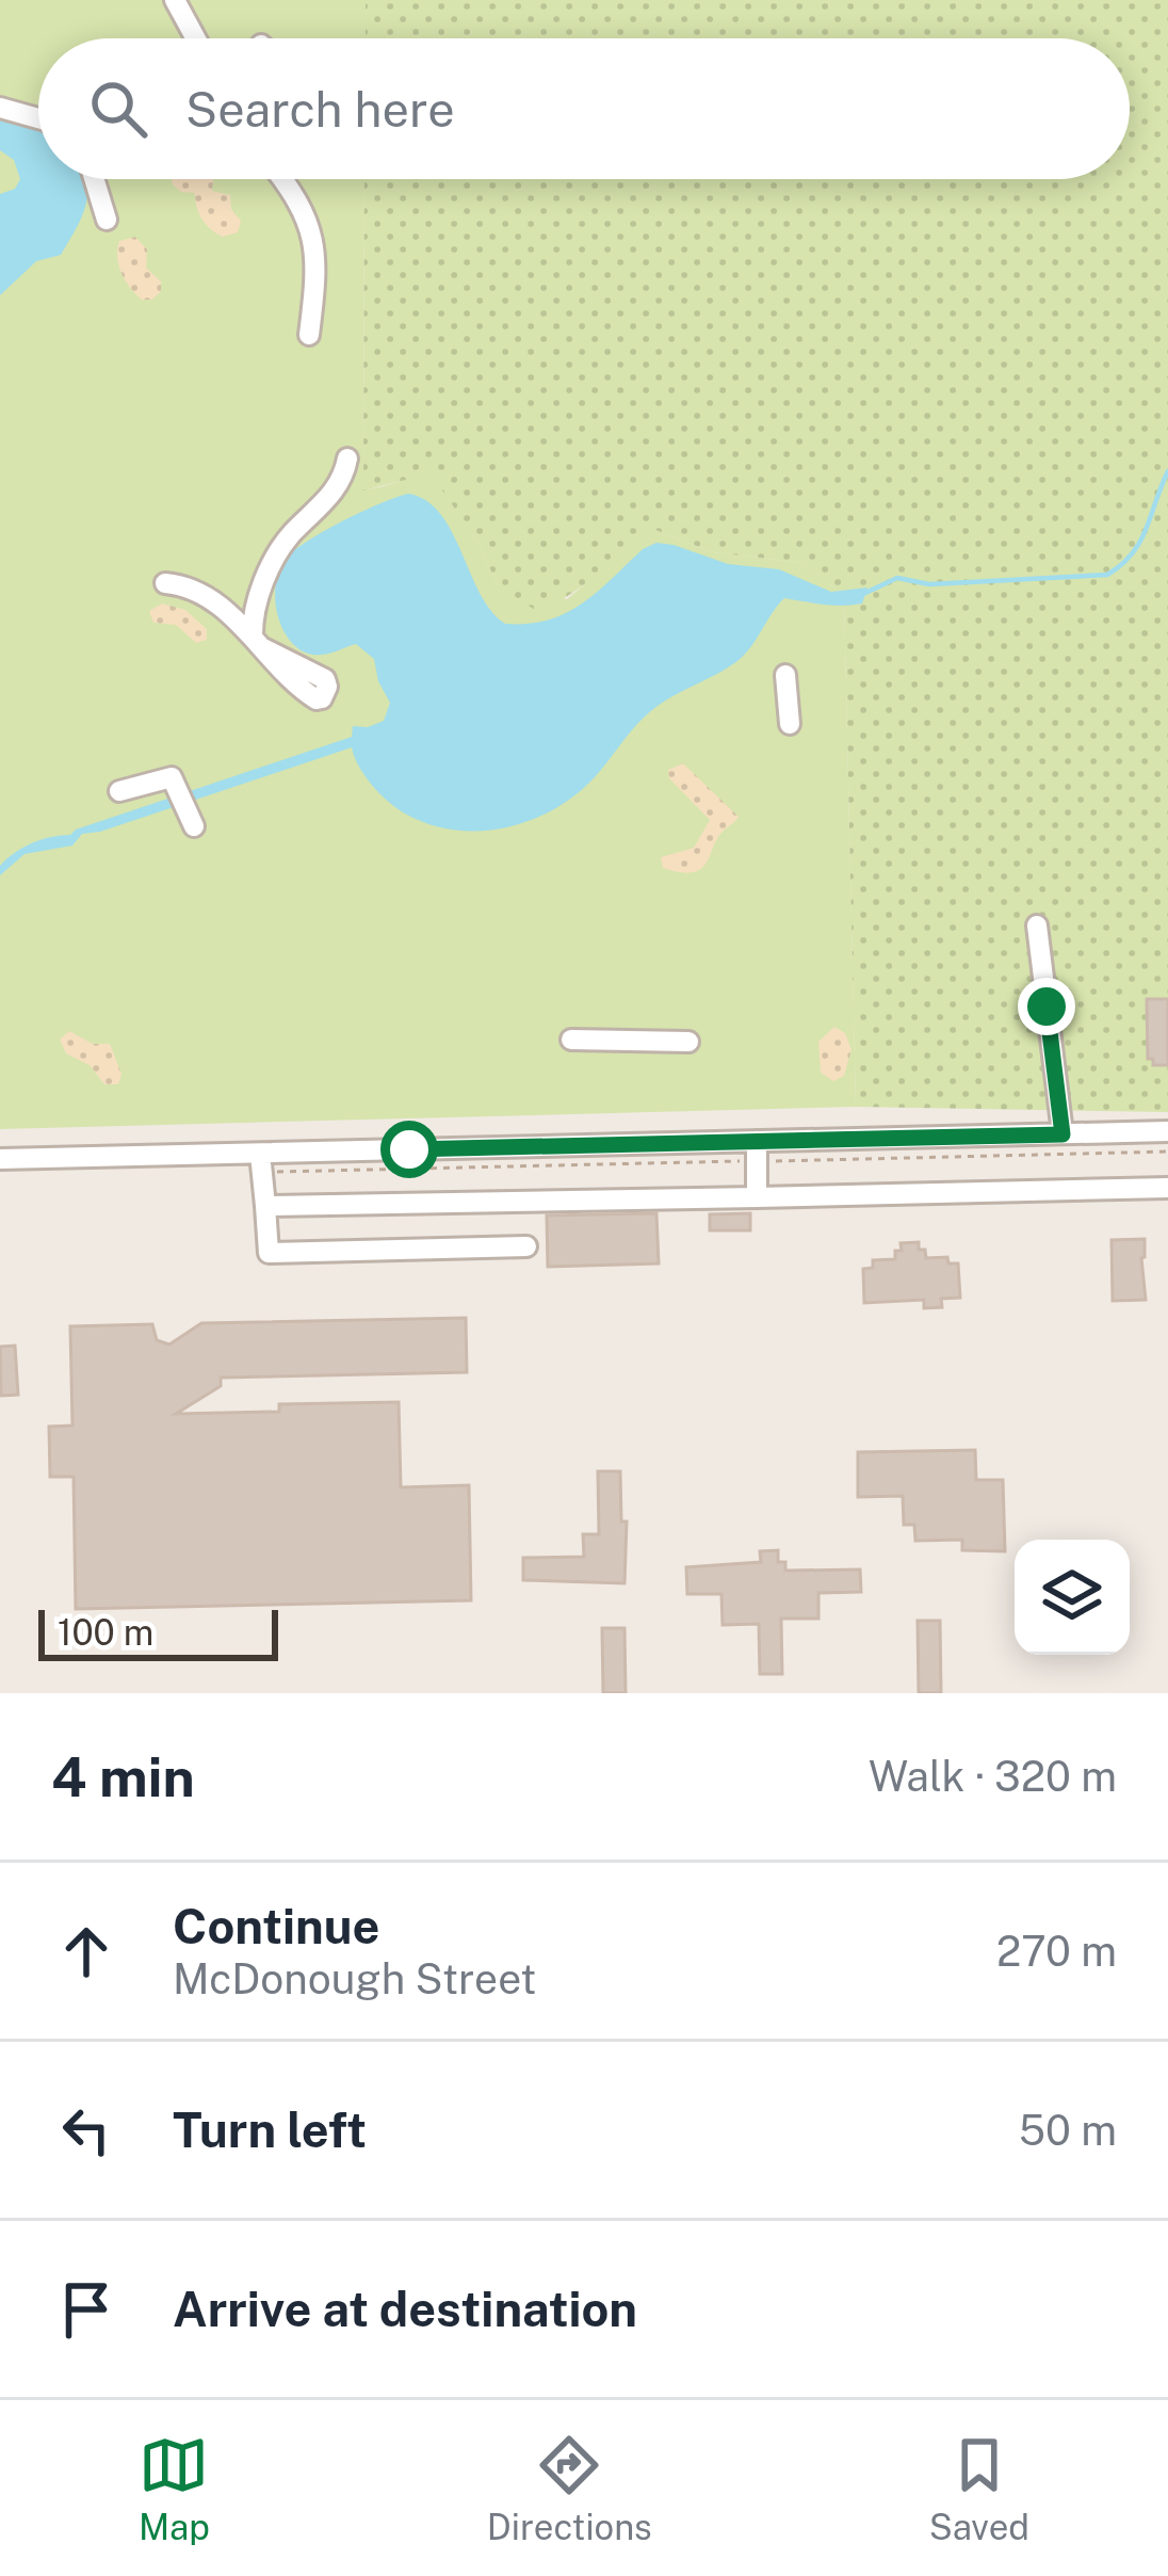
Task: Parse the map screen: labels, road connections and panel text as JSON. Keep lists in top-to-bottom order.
{
  "scale_bar": "100 m",
  "page": {
    "search": "Search here",
    "scale": "100 m",
    "heading": ["4 min", "Walk · 320 m"],
    "list": [
      ["Continue", "McDonough Street", "270 m"],
      ["Turn left", "50 m"],
      "Arrive at destination"
    ],
    "nav": ["Map", "Directions", "Saved"]
  }
}
